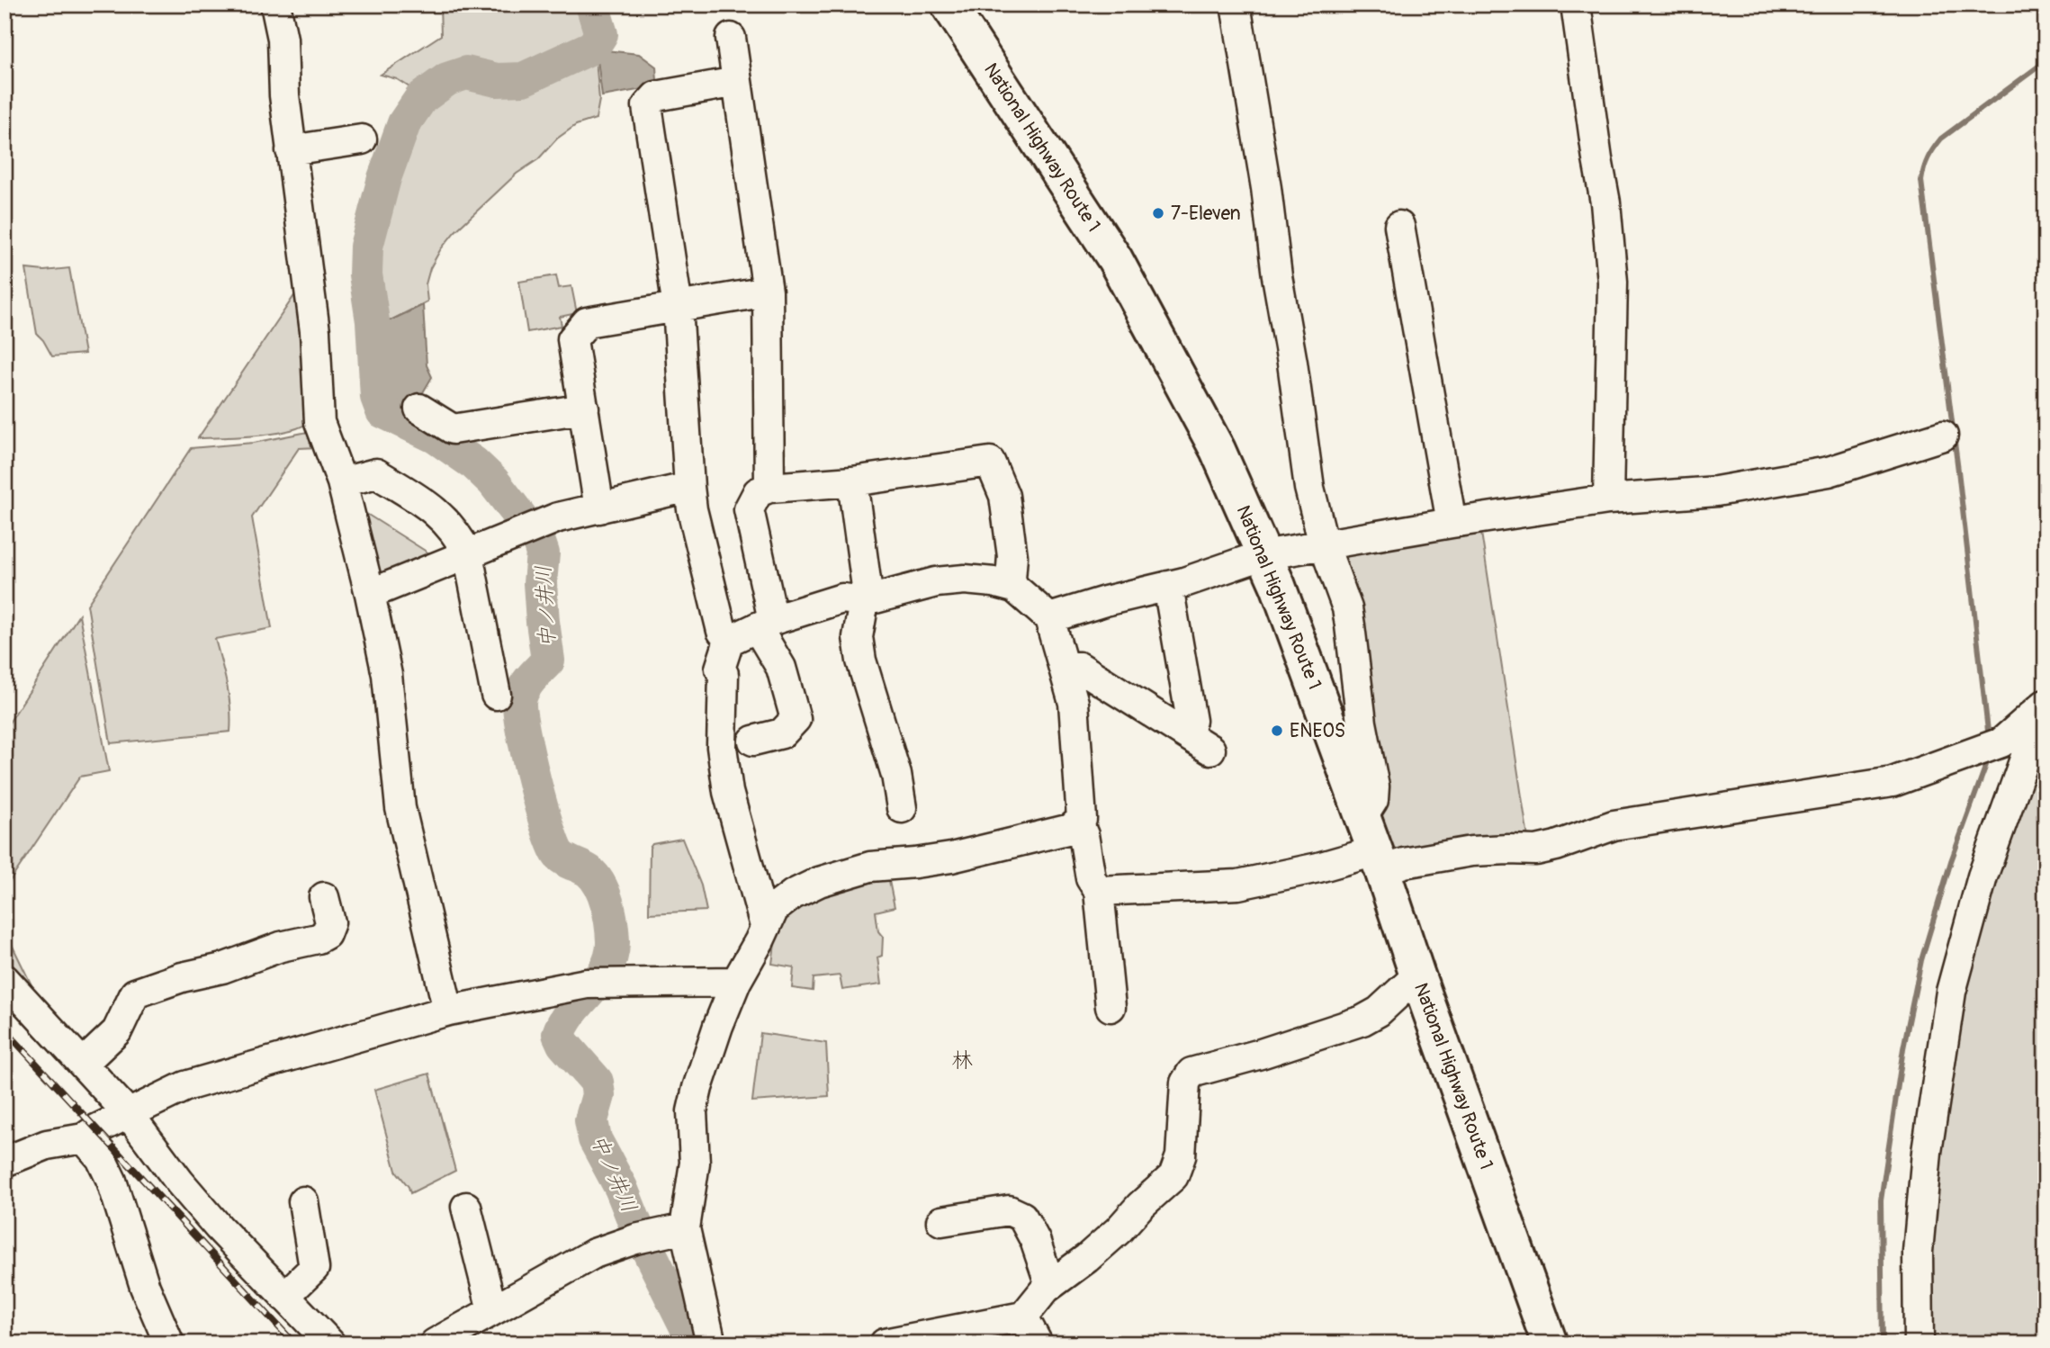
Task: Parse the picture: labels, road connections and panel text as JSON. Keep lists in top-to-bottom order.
{
  "streets": {
    "highway": ["National Highway Route 1"]
  },
  "districts": ["林"],
  "water": ["中ノ井川"],
  "places": ["7-Eleven", "ENEOS"]
}
